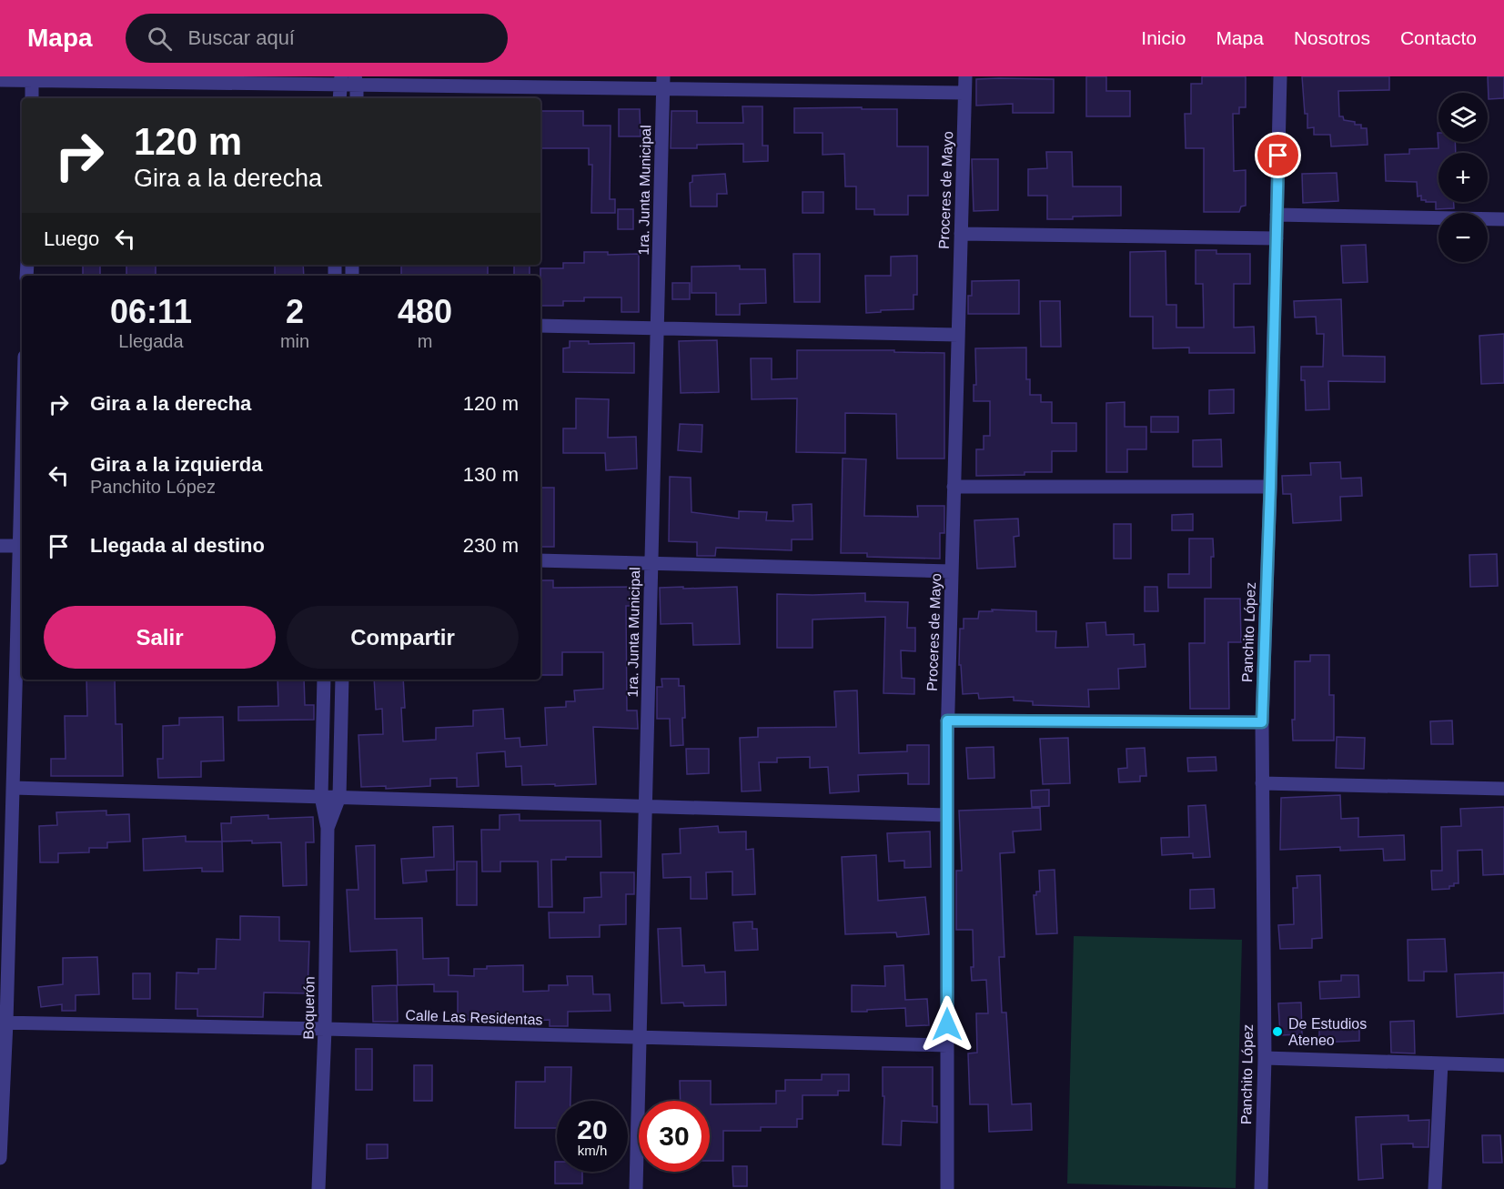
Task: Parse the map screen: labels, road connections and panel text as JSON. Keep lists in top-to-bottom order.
{
  "streets": {
    "street": [
      "1ra. Junta Municipal",
      "Proceres de Mayo",
      "Panchito López",
      "Boquerón",
      "Calle Las Residentas"
    ]
  },
  "crossings": [
    ["1ra. Junta Municipal", "Calle Las Residentas"],
    ["Proceres de Mayo", "Calle Las Residentas"],
    ["Boquerón", "Calle Las Residentas"]
  ],
  "places": ["De Estudios Ateneo"],
  "page": {
    "header": "Mapa",
    "search": "Buscar aquí",
    "nav": [
      "Inicio",
      "Mapa",
      "Nosotros",
      "Contacto"
    ],
    "map_buttons": ["+", "−"],
    "turn": ["120 m", "Gira a la derecha"],
    "then": "Luego",
    "eta": [
      "06:11",
      "Llegada",
      "2",
      "min",
      "480",
      "m"
    ],
    "list": [
      {
        "name": "Gira a la derecha",
        "value": "120 m"
      },
      {
        "name": "Gira a la izquierda",
        "note": "Panchito López",
        "value": "130 m"
      },
      {
        "name": "Llegada al destino",
        "value": "230 m"
      }
    ],
    "buttons": ["Salir", "Compartir"],
    "speed": "20 km/h",
    "limit": "30"
  }
}
